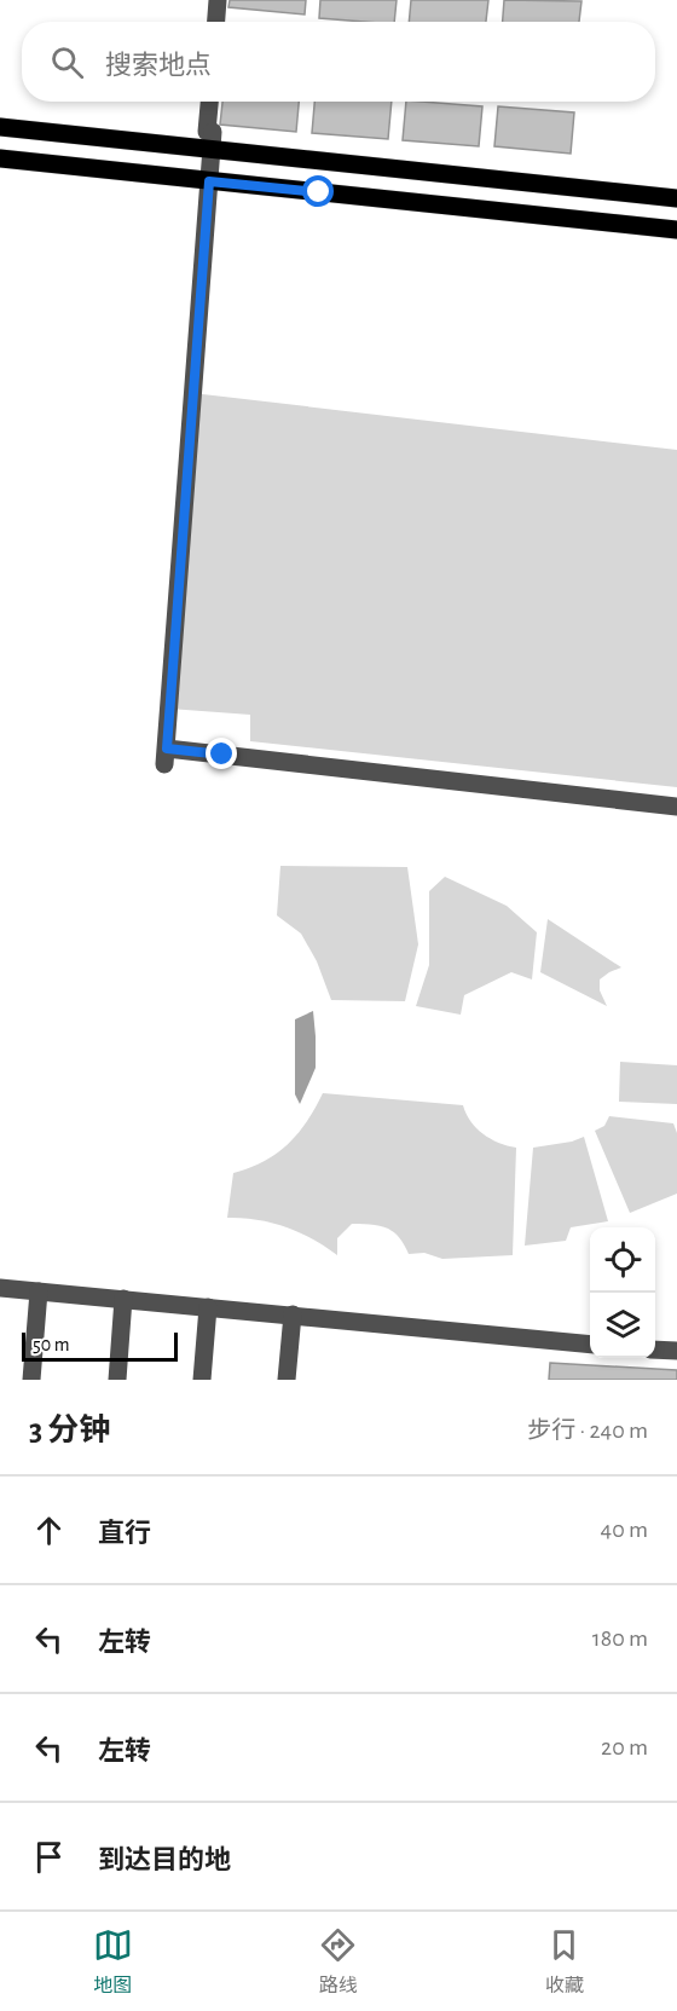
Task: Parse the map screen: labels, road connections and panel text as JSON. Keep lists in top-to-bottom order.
{
  "scale_bar": "50 m",
  "page": {
    "search": "搜索地点",
    "scale": "50 m",
    "heading": ["3 分钟", "步行 · 240 m"],
    "list": [
      ["直行", "40 m"],
      ["左转", "180 m"],
      ["左转", "20 m"],
      "到达目的地"
    ],
    "nav": ["地图", "路线", "收藏"]
  }
}
